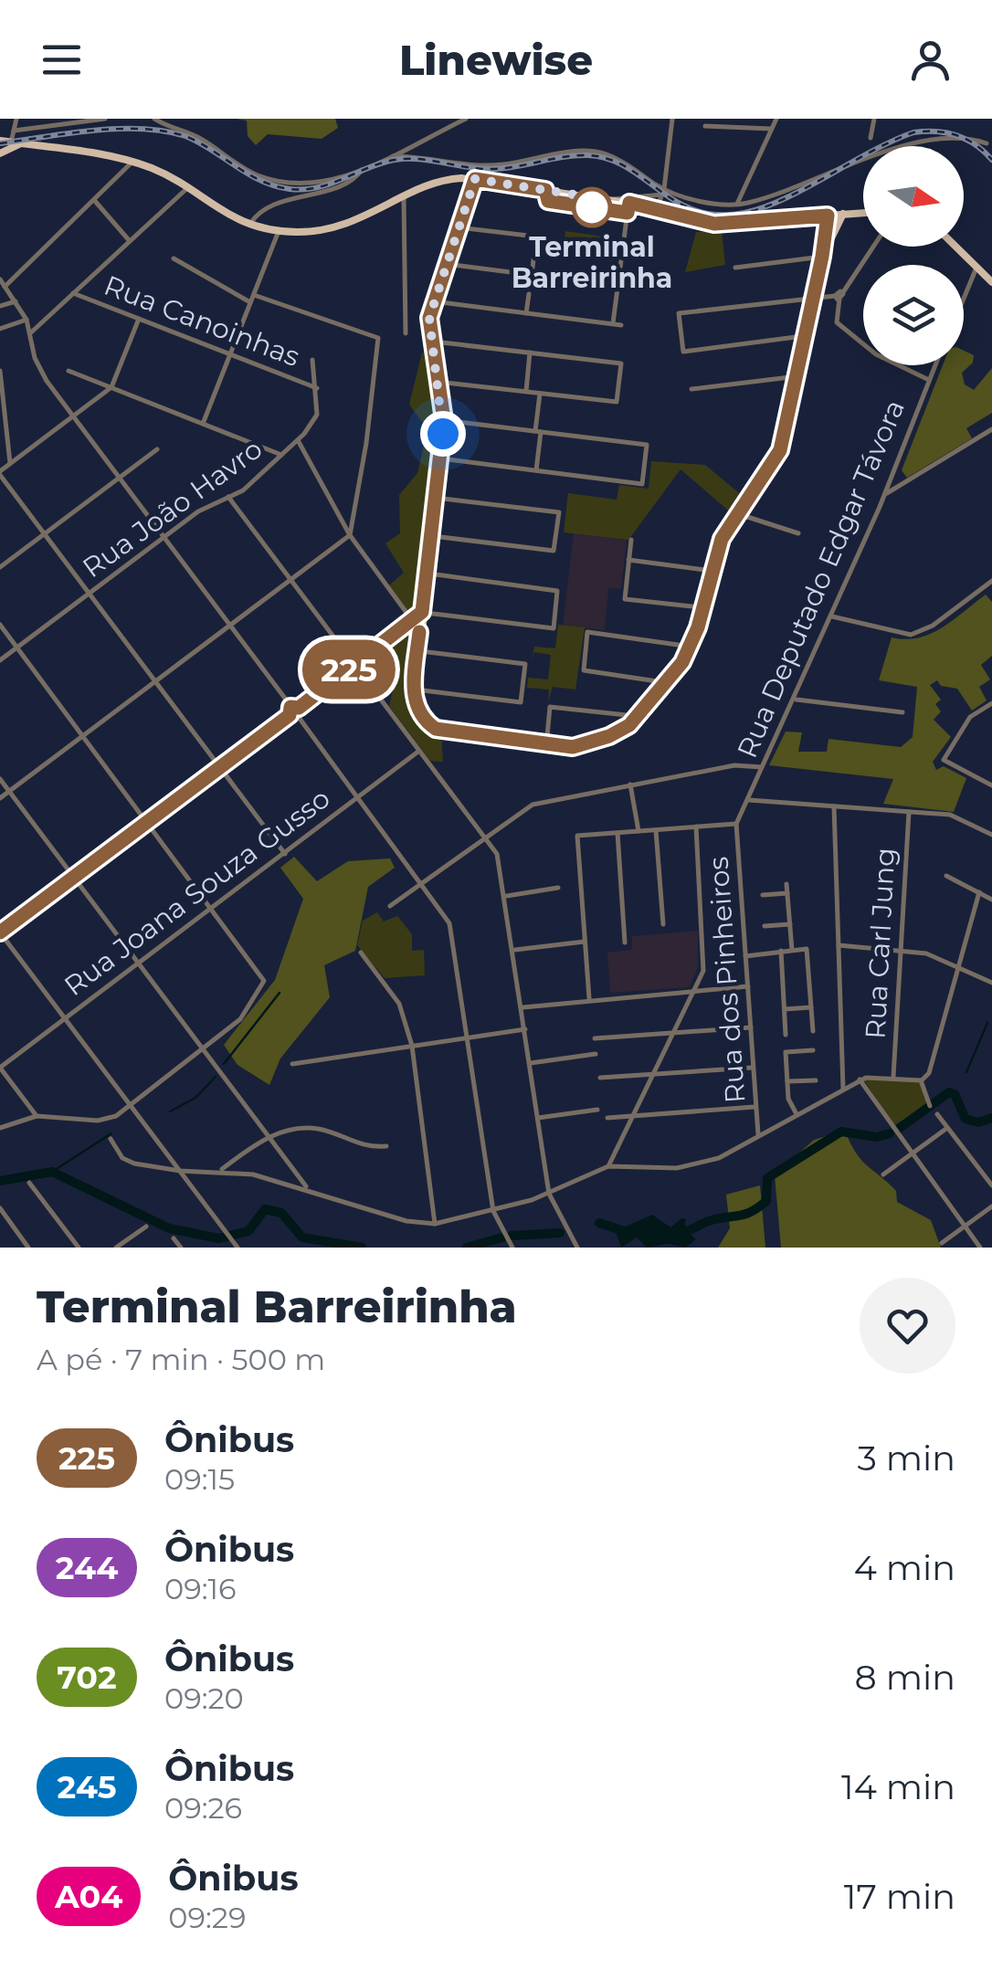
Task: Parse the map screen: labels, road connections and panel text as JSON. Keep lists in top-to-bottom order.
{
  "streets": {
    "street": [
      "Rua Canoinhas",
      "Rua João Havro",
      "Rua Deputado Edgar Távora",
      "Rua Joana Souza Gusso",
      "Rua Carl Jung",
      "Rua dos Pinheiros"
    ]
  },
  "crossings": [
    ["Rua Canoinhas", "Rua João Havro"],
    ["Rua Deputado Edgar Távora", "Rua dos Pinheiros"]
  ],
  "places": ["Terminal Barreirinha"],
  "lines": ["bus line 225"],
  "north": "right",
  "page": {
    "header": "Linewise",
    "on_map": "225",
    "heading": ["Terminal Barreirinha", "A pé · 7 min · 500 m"],
    "list": [
      {
        "mark": "225",
        "name": "Ônibus",
        "note": "09:15",
        "value": "3 min"
      },
      {
        "mark": "244",
        "name": "Ônibus",
        "note": "09:16",
        "value": "4 min"
      },
      {
        "mark": "702",
        "name": "Ônibus",
        "note": "09:20",
        "value": "8 min"
      },
      {
        "mark": "245",
        "name": "Ônibus",
        "note": "09:26",
        "value": "14 min"
      },
      {
        "mark": "A04",
        "name": "Ônibus",
        "note": "09:29",
        "value": "17 min"
      }
    ]
  }
}
